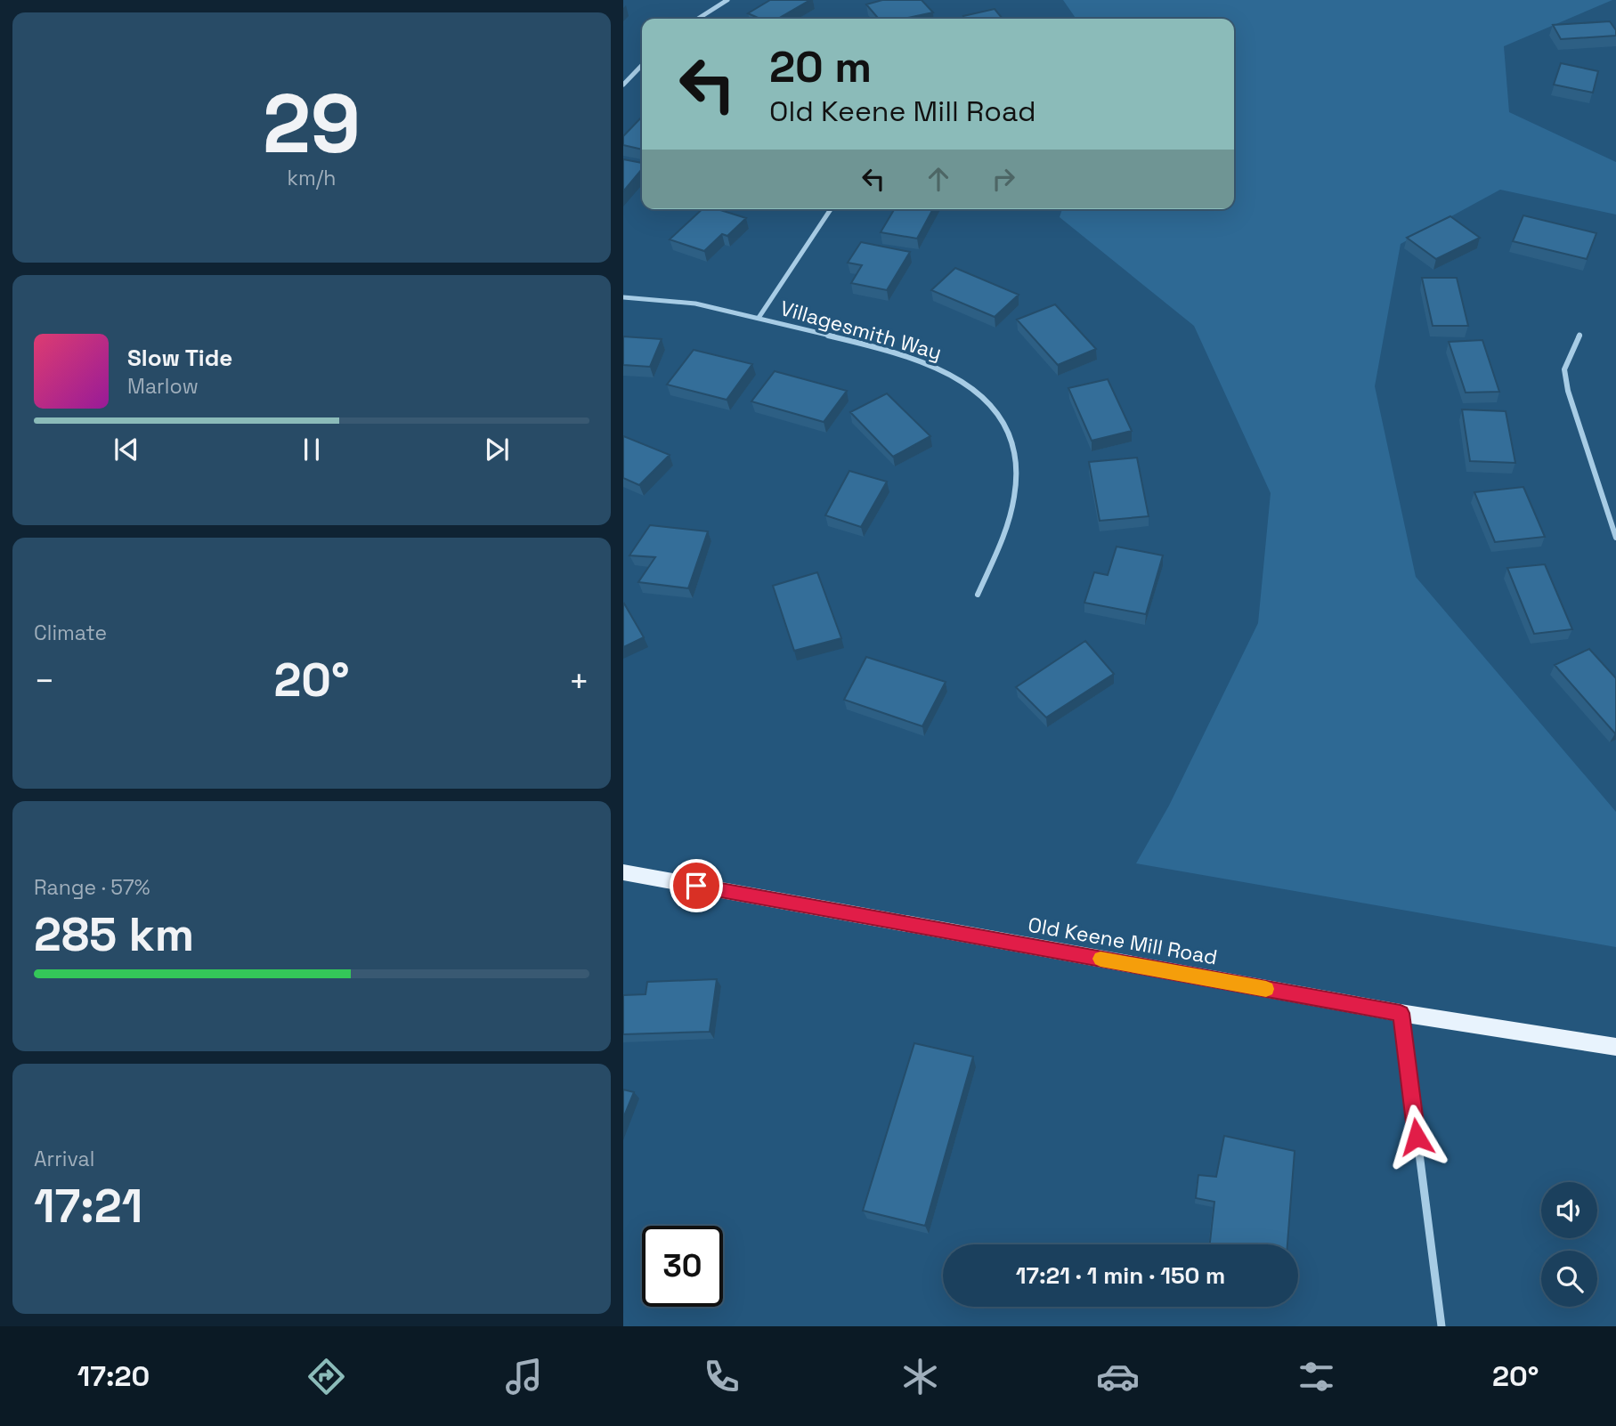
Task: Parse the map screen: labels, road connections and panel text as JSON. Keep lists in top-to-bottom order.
{
  "streets": {
    "main road": ["Old Keene Mill Road"],
    "street": ["Villagesmith Way"]
  },
  "page": {
    "tile": [
      ["29", "km/h"],
      "Climate",
      ["Range · 57%", "285 km"],
      ["Arrival", "17:21"]
    ],
    "turn": ["20 m", "Old Keene Mill Road"],
    "song": ["Slow Tide", "Marlow"],
    "heat": ["−", "20°", "+"],
    "limit": "30",
    "trip": "17:21 · 1 min · 150 m",
    "tabs": ["17:20", "20°"]
  }
}
